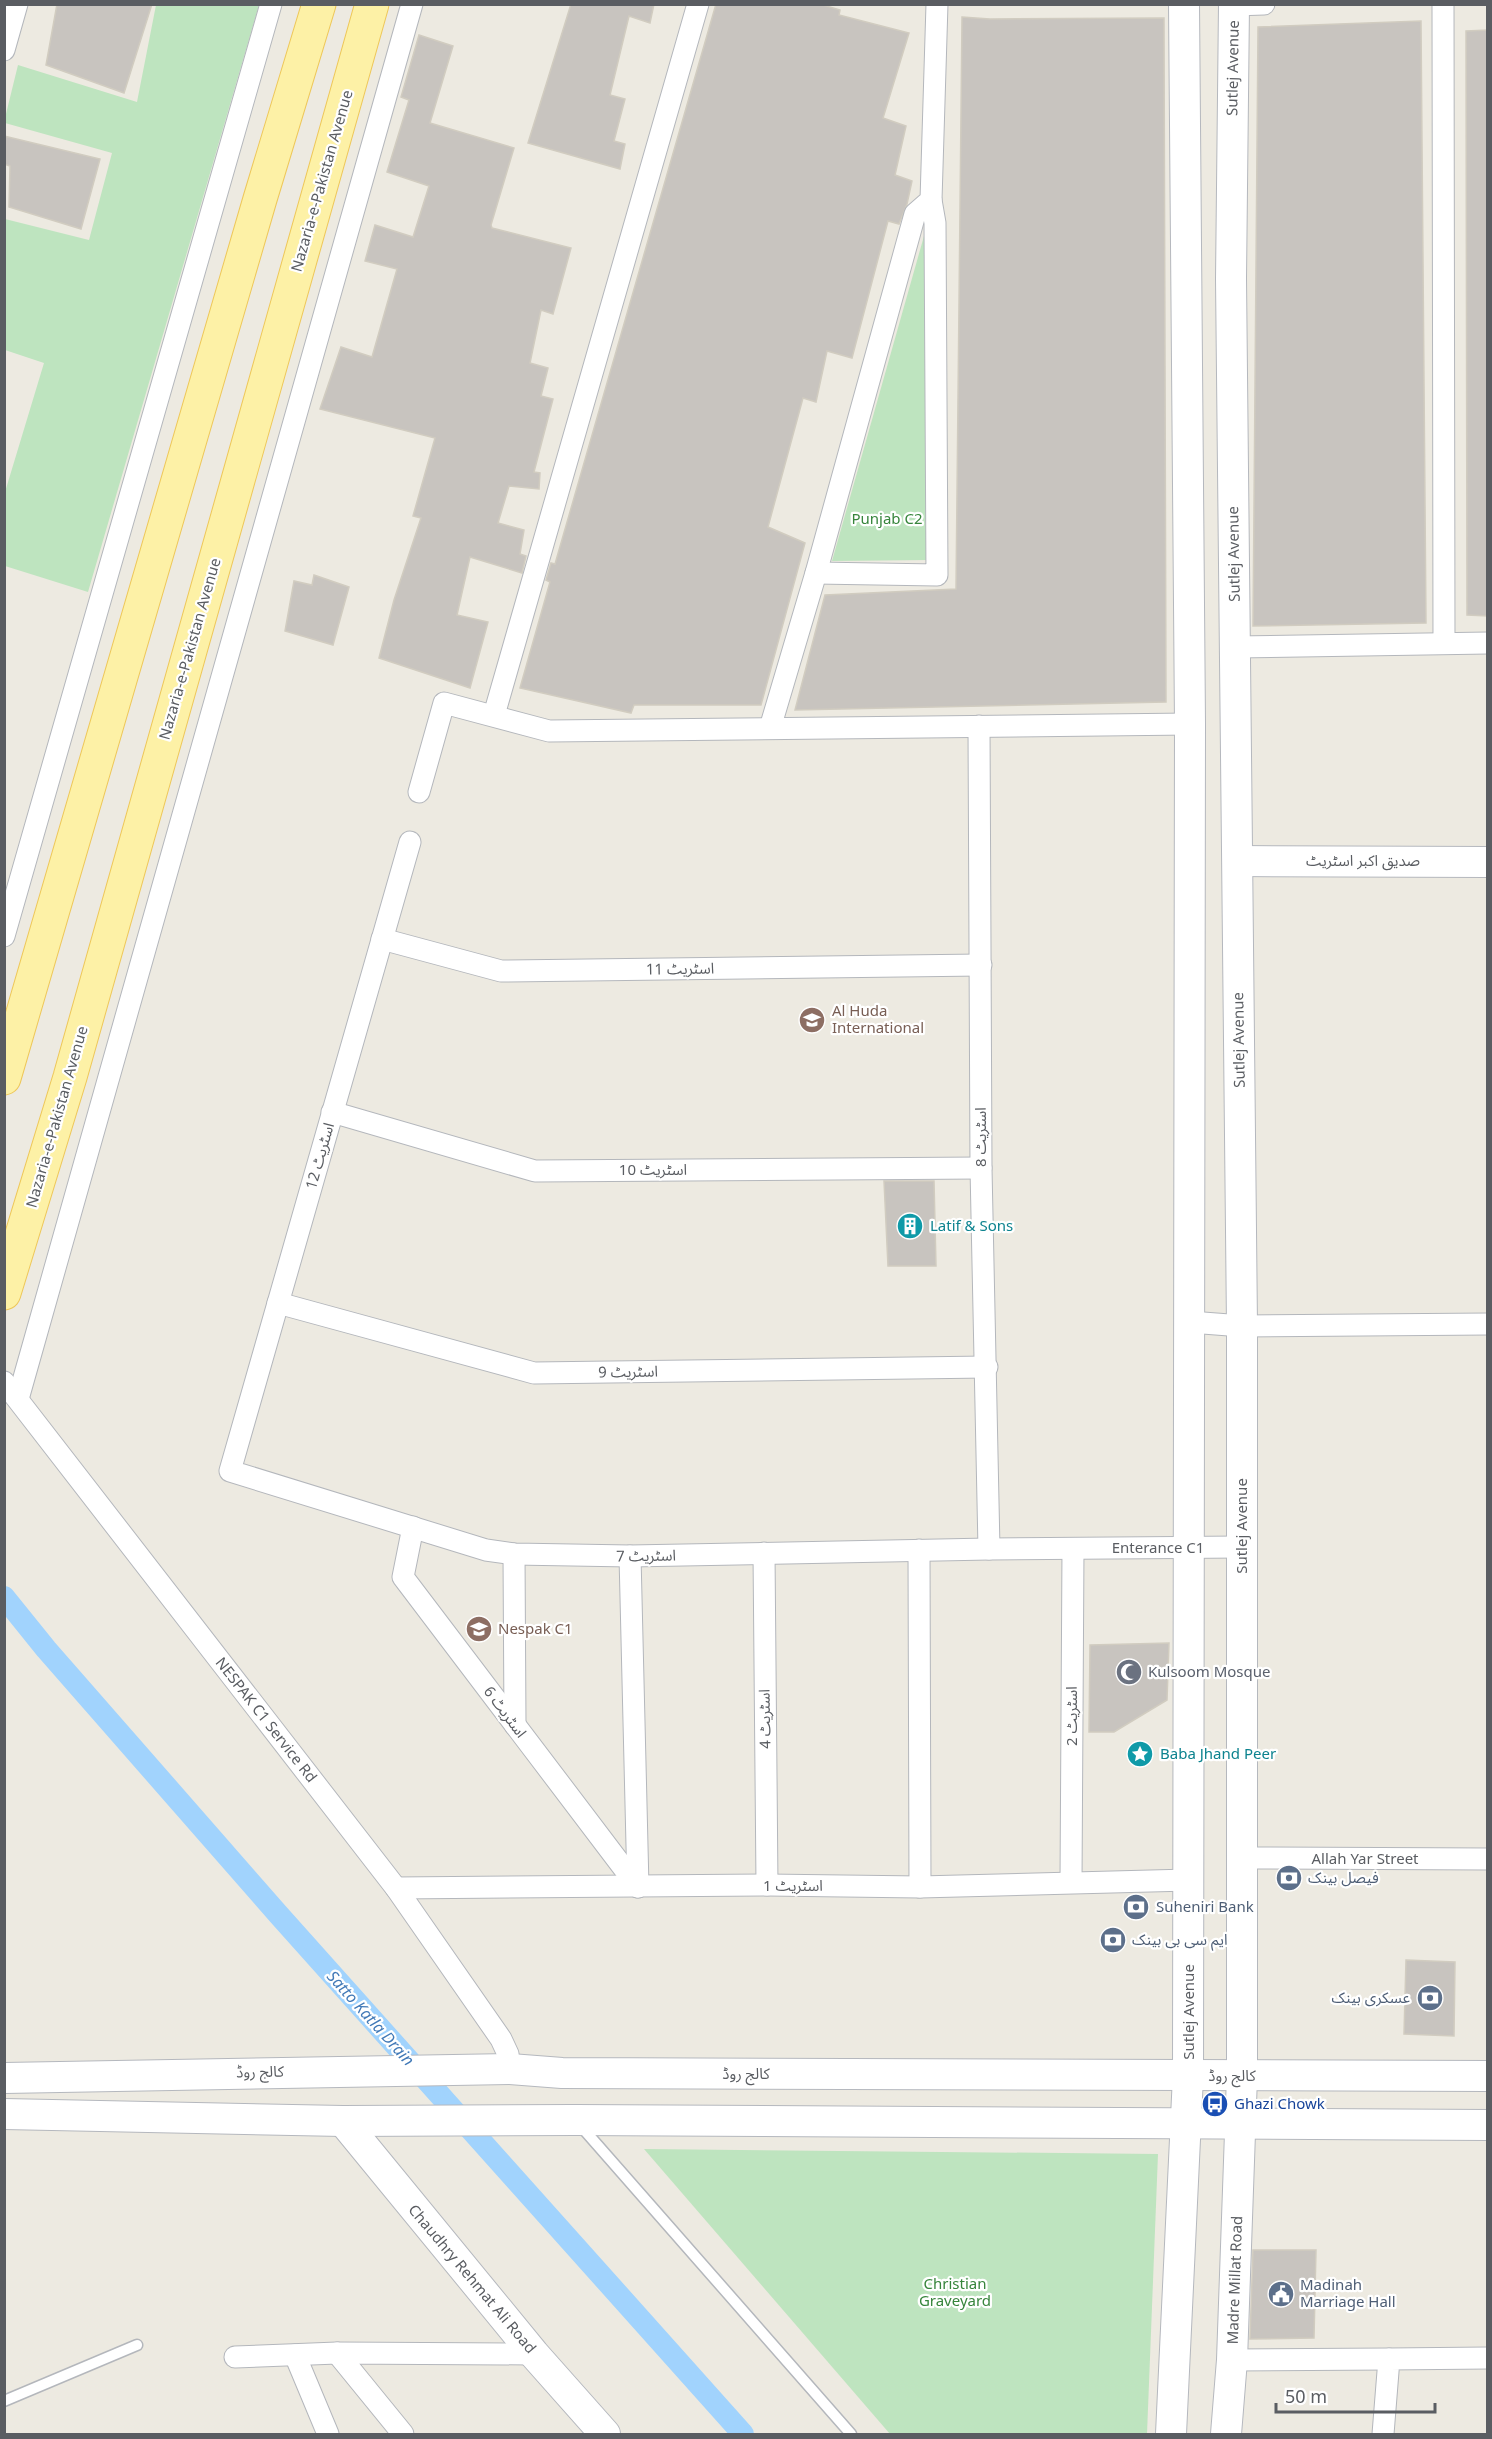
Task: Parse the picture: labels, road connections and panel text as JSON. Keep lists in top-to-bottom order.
{
  "streets": {
    "main road": ["Nazaria-e-Pakistan Avenue"],
    "street": [
      "Sutlej Avenue",
      "صدیق اکبر اسٹریٹ",
      "اسٹریٹ 11",
      "اسٹریٹ 8",
      "اسٹریٹ 12",
      "اسٹریٹ 10",
      "اسٹریٹ 9",
      "Enterance C1",
      "اسٹریٹ 7",
      "اسٹریٹ 6",
      "اسٹریٹ 2",
      "اسٹریٹ 4",
      "NESPAK C1 Service Rd",
      "Allah Yar Street",
      "اسٹریٹ 1",
      "کالج روڈ",
      "Chaudhry Rehmat Ali Road",
      "Madre Millat Road"
    ]
  },
  "crossings": [
    ["Sutlej Avenue", "صدیق اکبر اسٹریٹ"],
    ["Sutlej Avenue", "Enterance C1"],
    ["Sutlej Avenue", "Allah Yar Street"],
    ["Sutlej Avenue", "اسٹریٹ 1"],
    ["Sutlej Avenue", "کالج روڈ"],
    ["Sutlej Avenue", "Madre Millat Road"],
    ["اسٹریٹ 11", "اسٹریٹ 8"],
    ["اسٹریٹ 11", "اسٹریٹ 12"],
    ["اسٹریٹ 8", "اسٹریٹ 10"],
    ["اسٹریٹ 8", "اسٹریٹ 9"],
    ["اسٹریٹ 8", "اسٹریٹ 7"],
    ["اسٹریٹ 12", "اسٹریٹ 10"],
    ["اسٹریٹ 12", "اسٹریٹ 9"],
    ["اسٹریٹ 12", "اسٹریٹ 7"],
    ["Enterance C1", "اسٹریٹ 7"],
    ["Enterance C1", "اسٹریٹ 2"],
    ["اسٹریٹ 7", "اسٹریٹ 6"],
    ["اسٹریٹ 7", "اسٹریٹ 2"],
    ["اسٹریٹ 7", "اسٹریٹ 4"],
    ["اسٹریٹ 6", "اسٹریٹ 1"],
    ["اسٹریٹ 2", "اسٹریٹ 1"],
    ["اسٹریٹ 4", "اسٹریٹ 1"],
    ["NESPAK C1 Service Rd", "اسٹریٹ 1"],
    ["NESPAK C1 Service Rd", "کالج روڈ"],
    ["کالج روڈ", "Madre Millat Road"]
  ],
  "water": ["Satto Katla Drain"],
  "parks": ["Punjab C2", "Christian Graveyard"],
  "places": {
    "school or university": ["Al Huda International", "Nespak C1"],
    "building": ["Latif & Sons"],
    "mosque": ["Kulsoom Mosque"],
    "place": ["Baba Jhand Peer"],
    "bank": [
      "فیصل بینک",
      "Suheniri Bank",
      "ایم سی بی بینک",
      "عسکری بینک"
    ],
    "bus stop": ["Ghazi Chowk"],
    "public building": ["Madinah Marriage Hall"]
  },
  "scale_bar": "50 m"
}
